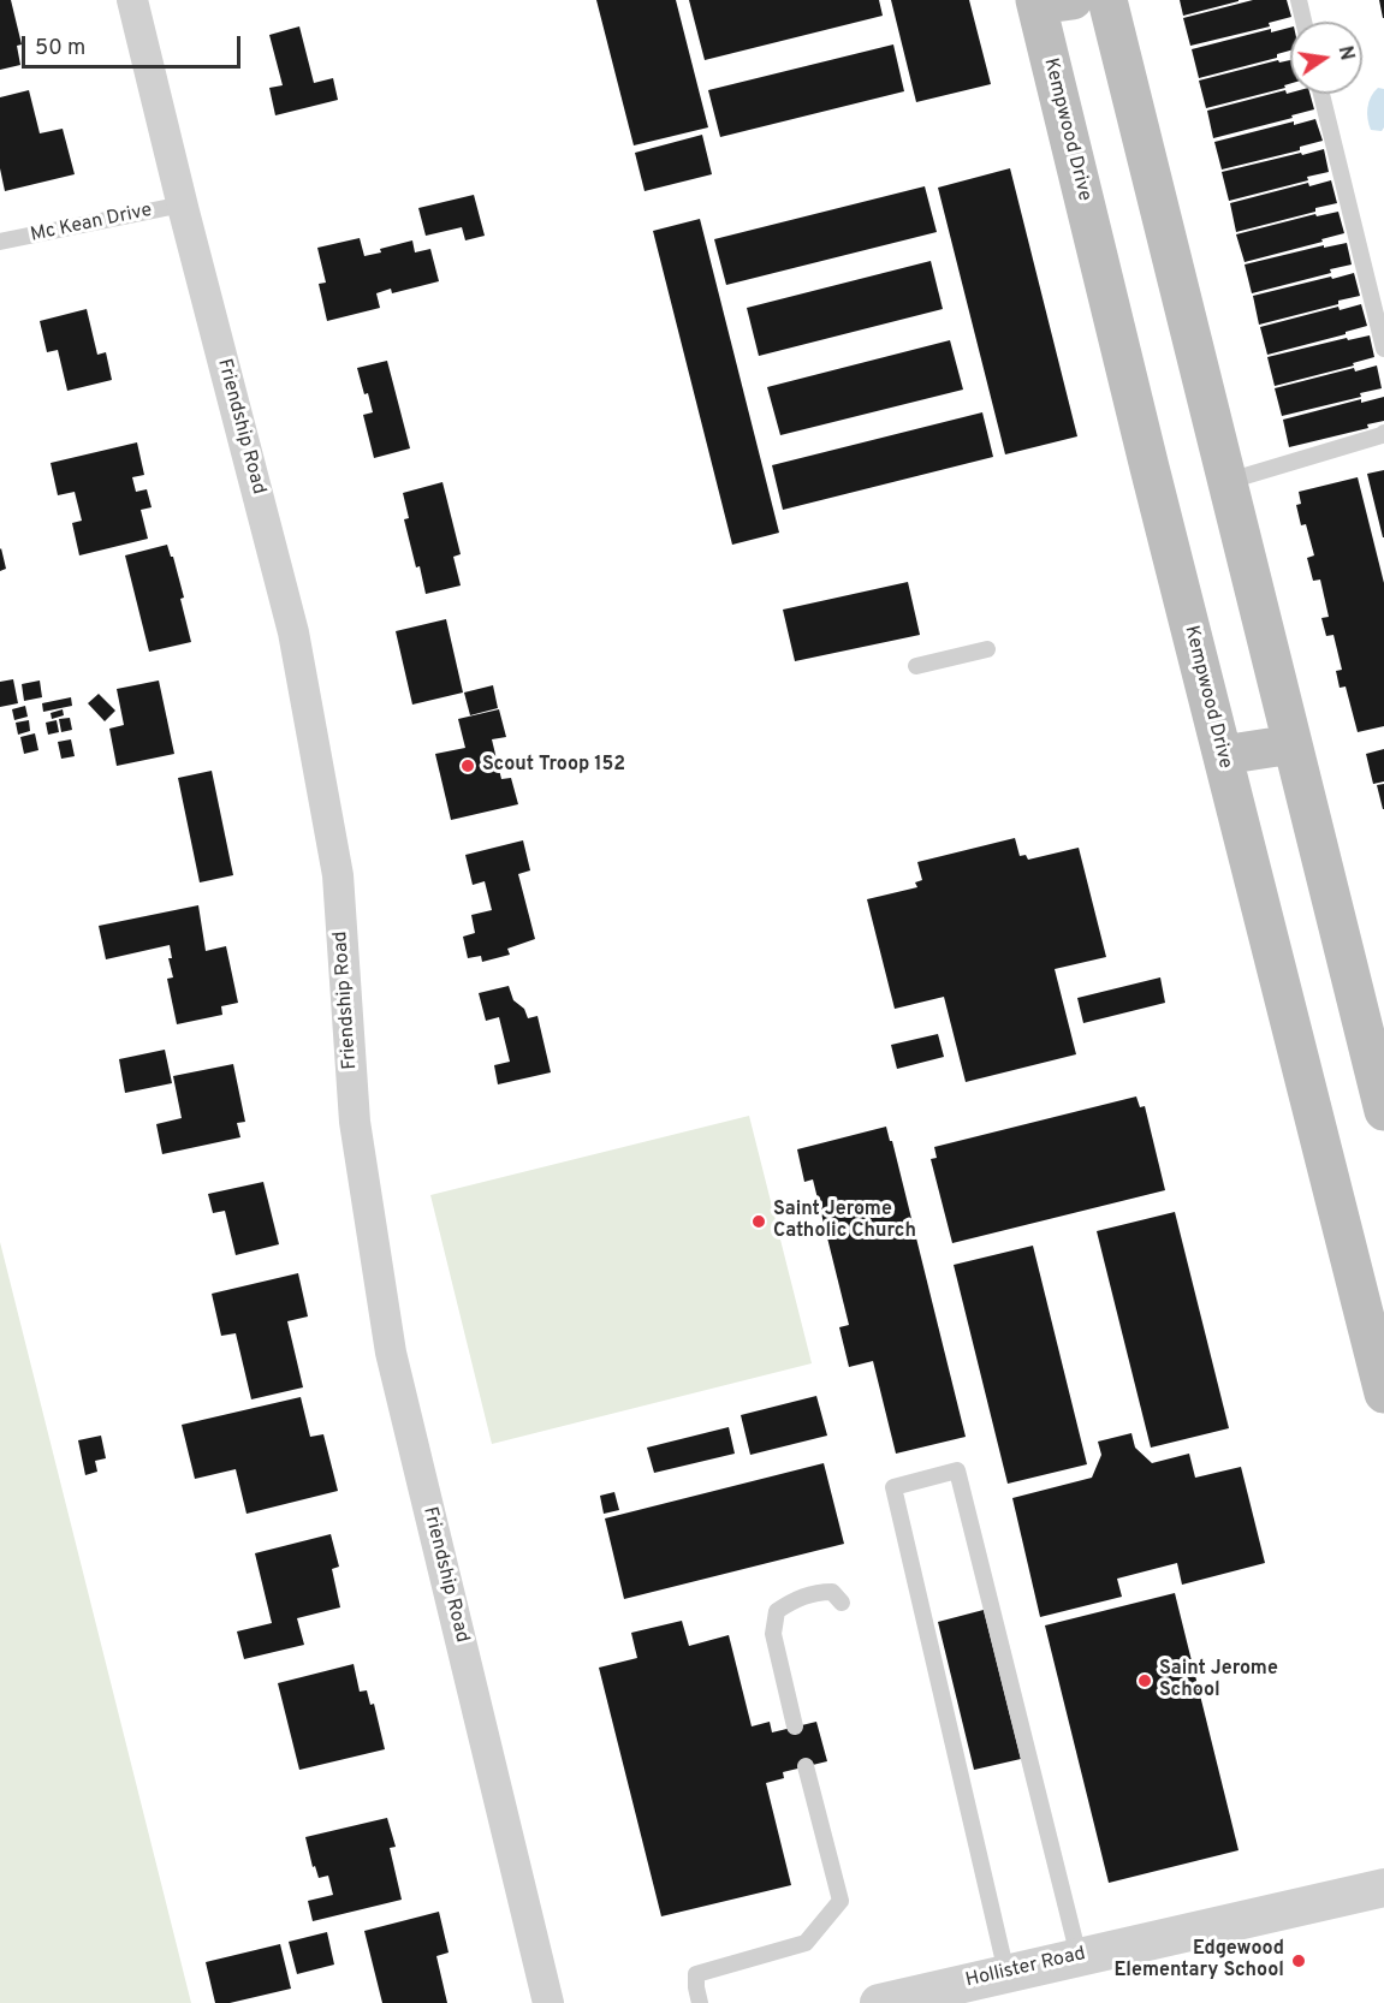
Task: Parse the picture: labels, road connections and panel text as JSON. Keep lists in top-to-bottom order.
{
  "streets": {
    "main road": ["Kempwood Drive"],
    "street": ["Friendship Road", "Hollister Road"],
    "lane": ["Mc Kean Drive"]
  },
  "crossings": [
    ["Mc Kean Drive", "Friendship Road"]
  ],
  "places": [
    "Scout Troop 152",
    "Saint Jerome Catholic Church",
    "Saint Jerome School",
    "Edgewood Elementary School"
  ],
  "scale_bar": "50 m",
  "north": "right"
}
